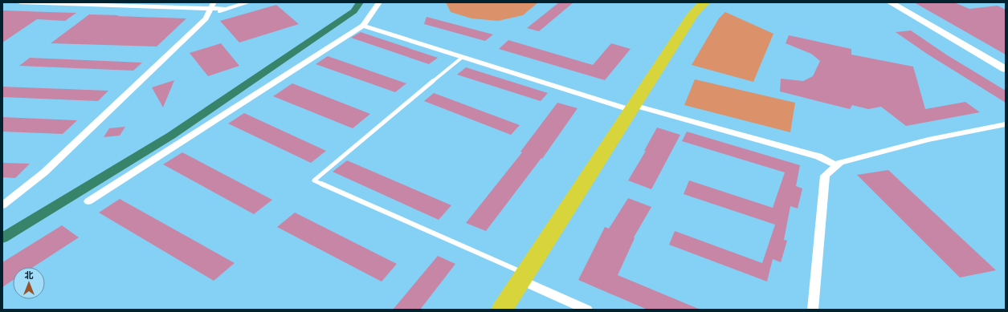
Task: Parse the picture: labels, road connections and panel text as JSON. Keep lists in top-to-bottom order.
{
  "north": "top"
}
